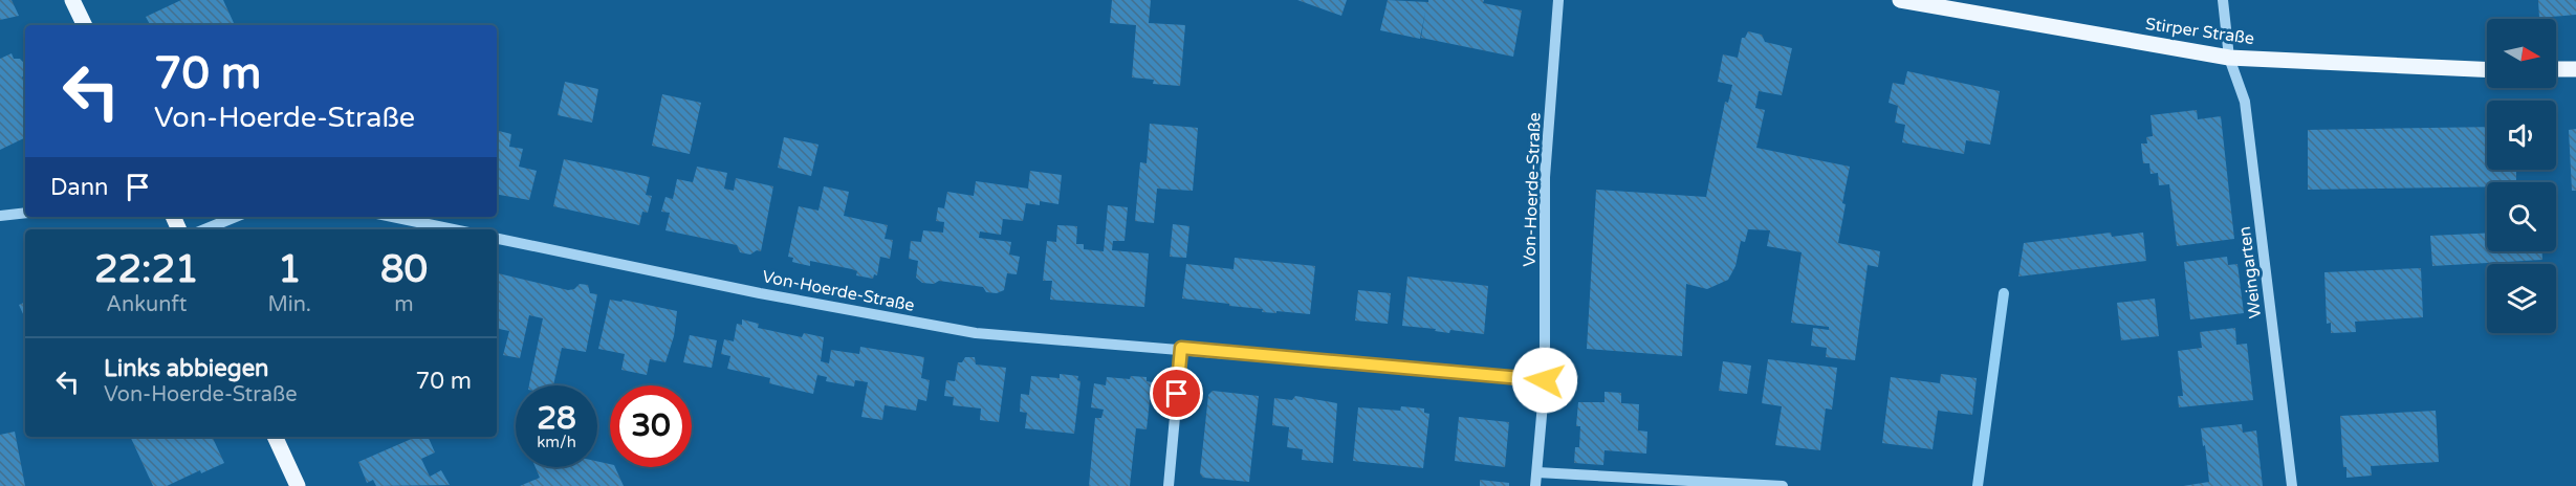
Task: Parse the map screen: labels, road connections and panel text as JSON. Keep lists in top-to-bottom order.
{
  "streets": {
    "main road": ["Stirper Straße"],
    "street": ["Von-Hoerde-Straße", "Weingarten"]
  },
  "crossings": [
    ["Stirper Straße", "Weingarten"]
  ],
  "north": "right",
  "page": {
    "turn": ["70 m", "Von-Hoerde-Straße"],
    "then": "Dann",
    "eta": [
      "22:21",
      "Ankunft",
      "1",
      "Min.",
      "80",
      "m"
    ],
    "list": [
      {
        "name": "Links abbiegen",
        "note": "Von-Hoerde-Straße",
        "value": "70 m"
      }
    ],
    "speed": "28 km/h",
    "limit": "30"
  }
}
